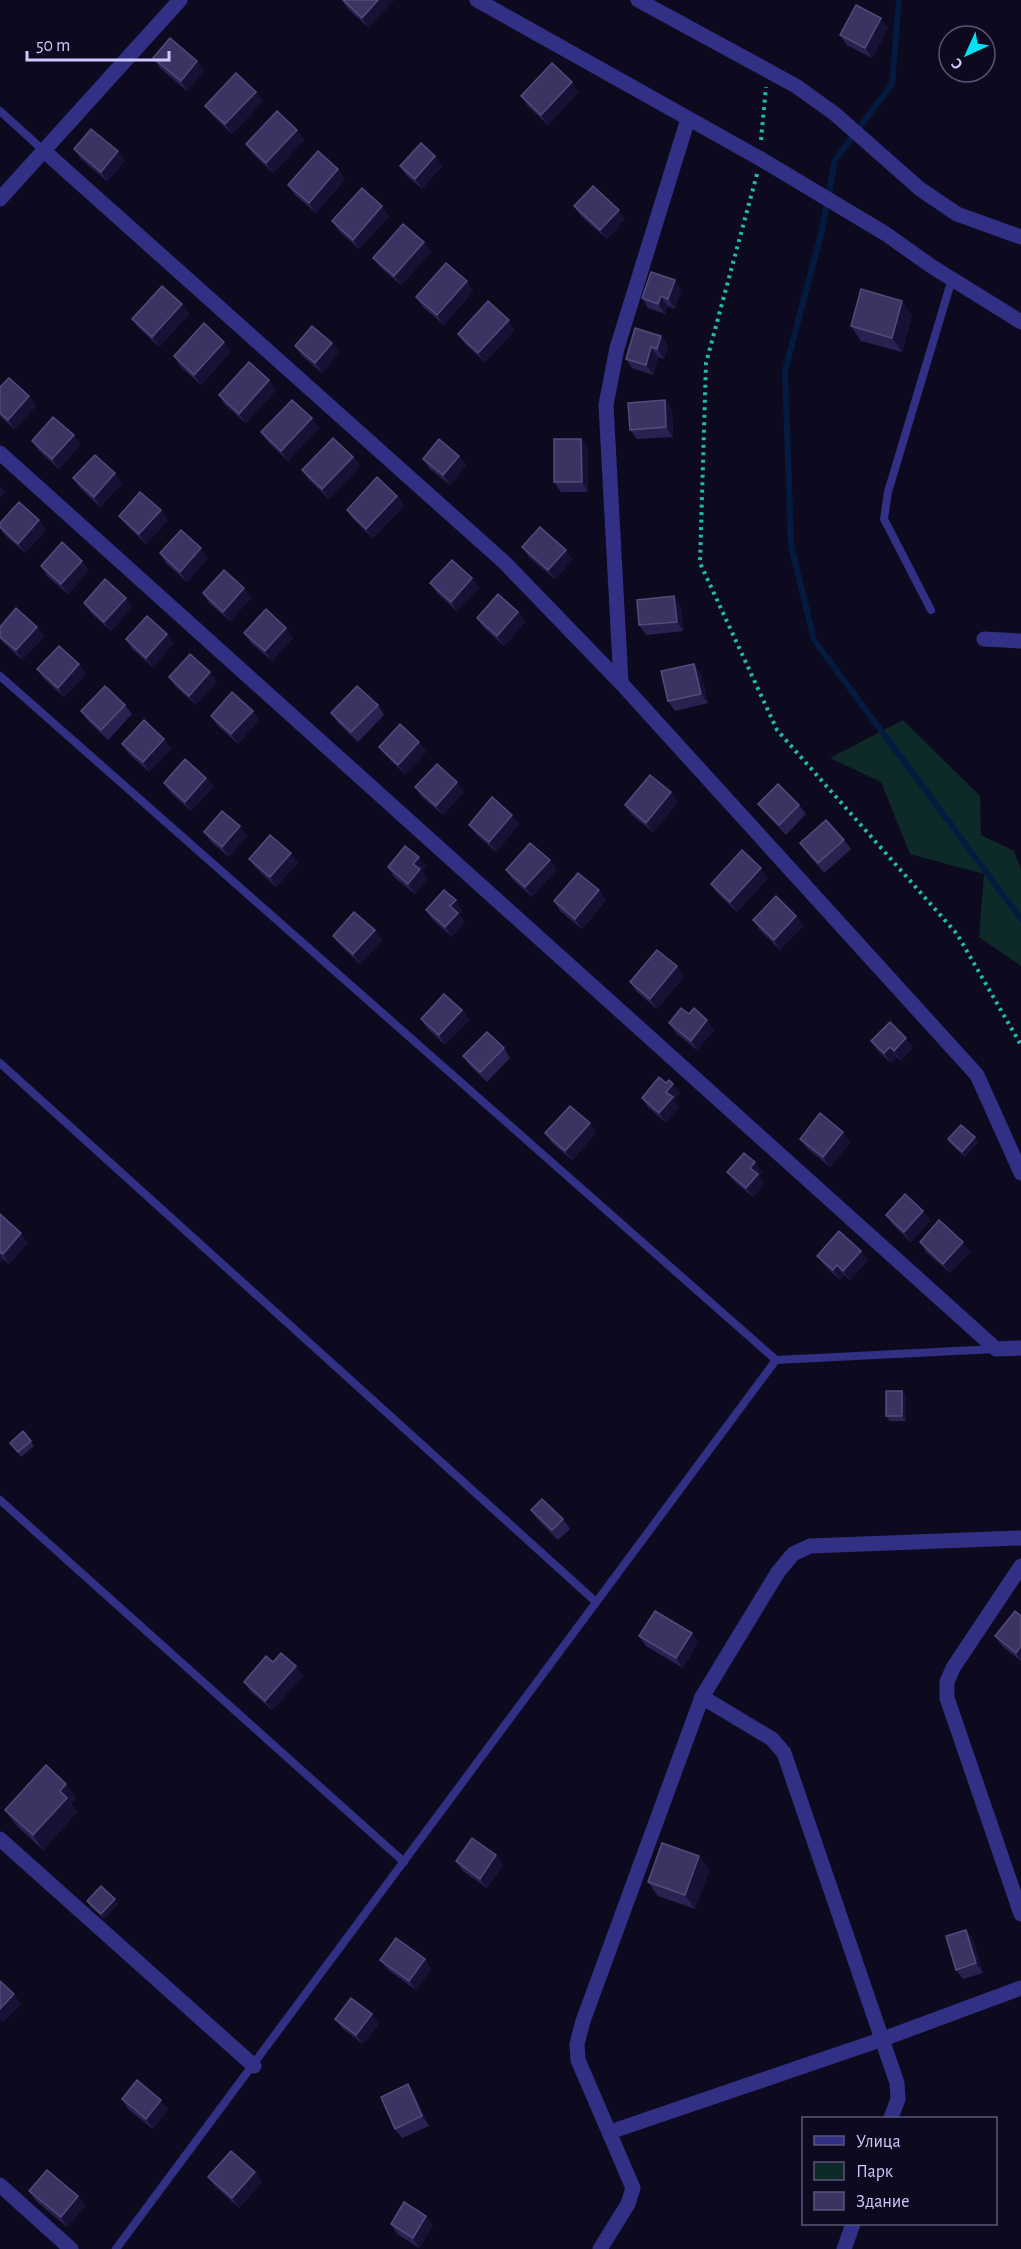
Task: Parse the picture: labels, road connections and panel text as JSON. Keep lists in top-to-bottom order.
{
  "legend": ["Улица", "Парк", "Здание"],
  "scale_bar": "50 m",
  "north": "bottom left"
}
